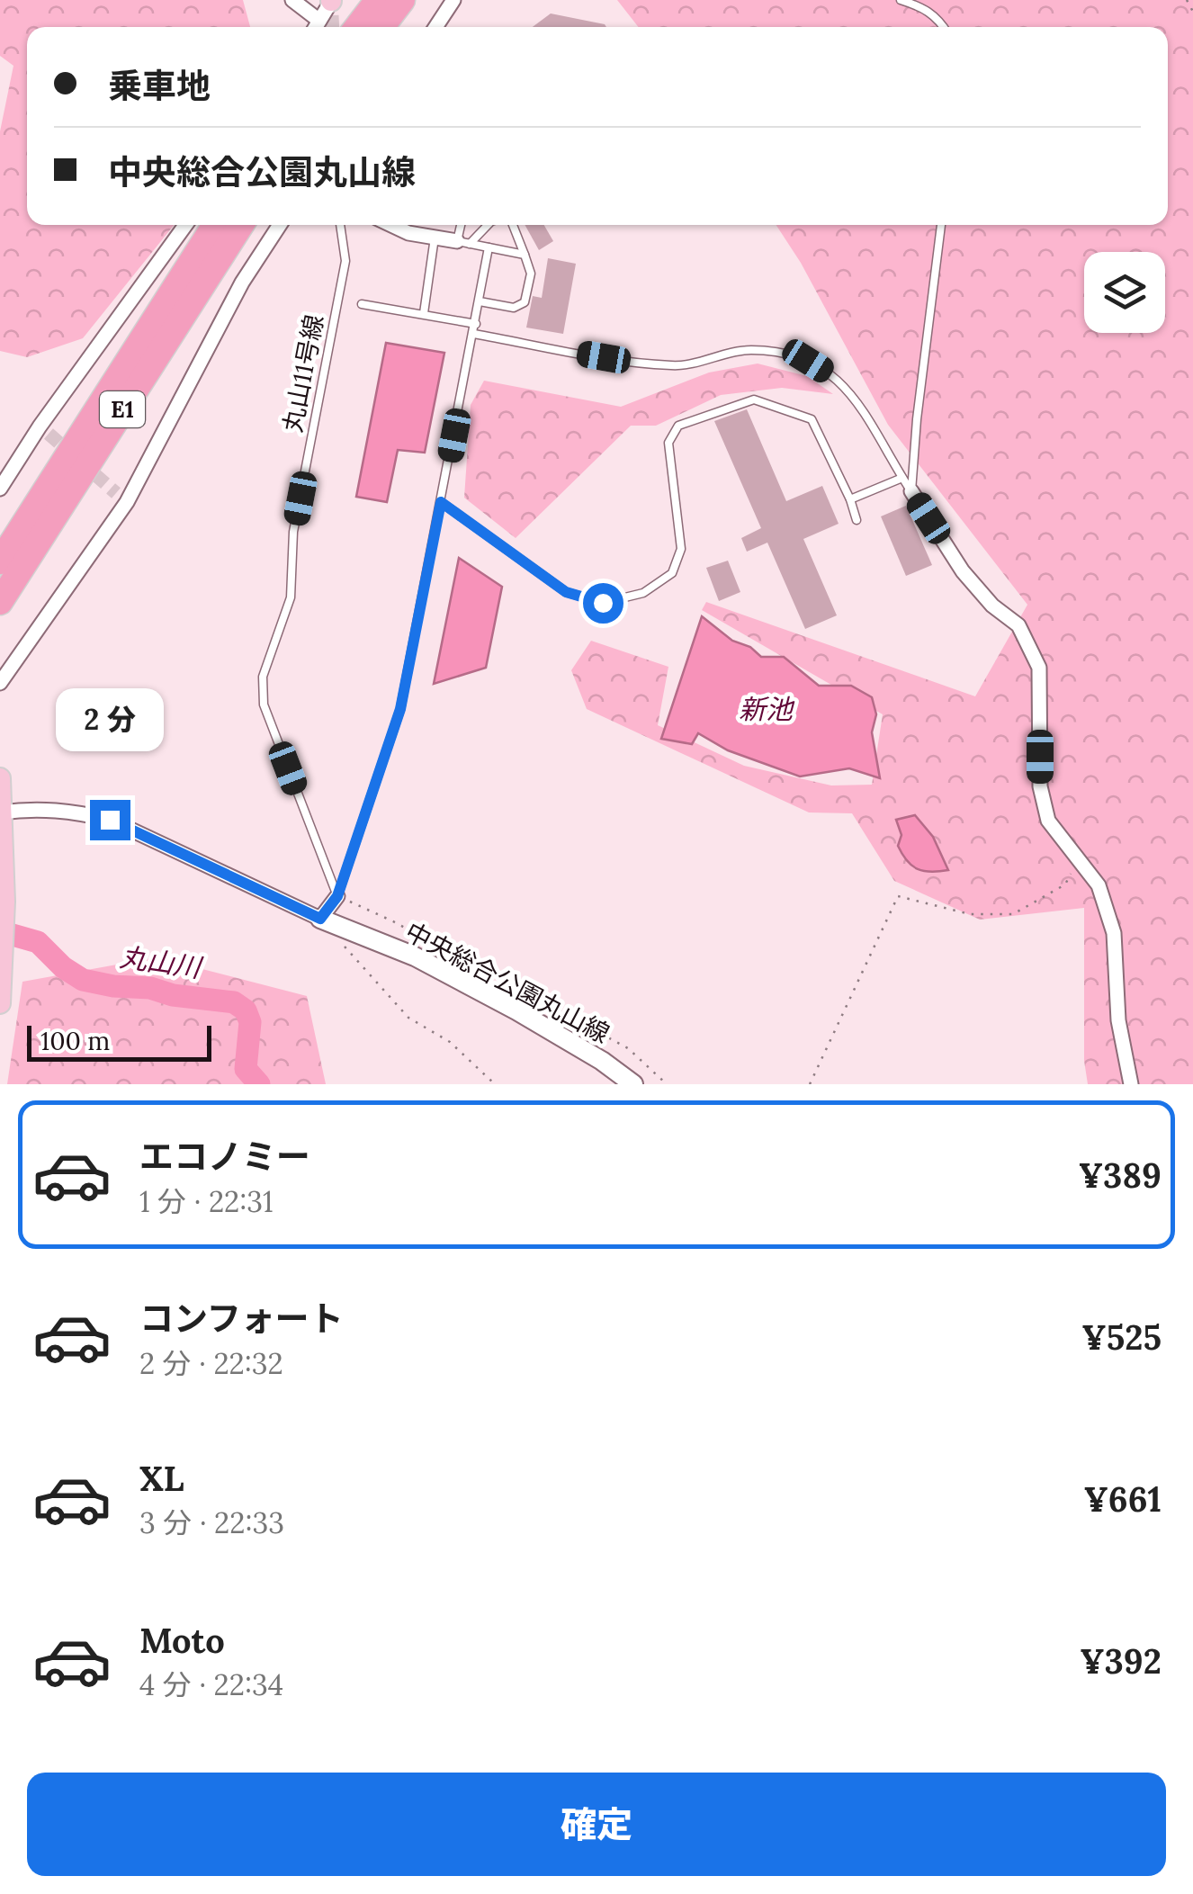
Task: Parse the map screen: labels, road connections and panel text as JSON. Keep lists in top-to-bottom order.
{
  "streets": {
    "highway": ["E1"],
    "street": ["中央総合公園丸山線"],
    "lane": ["丸山11号線"]
  },
  "water": ["新池", "丸山川"],
  "scale_bar": "100 m",
  "page": {
    "banner": ["乗車地", "中央総合公園丸山線"],
    "bubble": "2 分",
    "scale": "100 m",
    "list": [
      {
        "name": "エコノミー",
        "note": "1 分 · 22:31",
        "value": "¥389"
      },
      {
        "name": "コンフォート",
        "note": "2 分 · 22:32",
        "value": "¥525"
      },
      {
        "name": "XL",
        "note": "3 分 · 22:33",
        "value": "¥661"
      },
      {
        "name": "Moto",
        "note": "4 分 · 22:34",
        "value": "¥392"
      }
    ],
    "buttons": "確定"
  }
}
